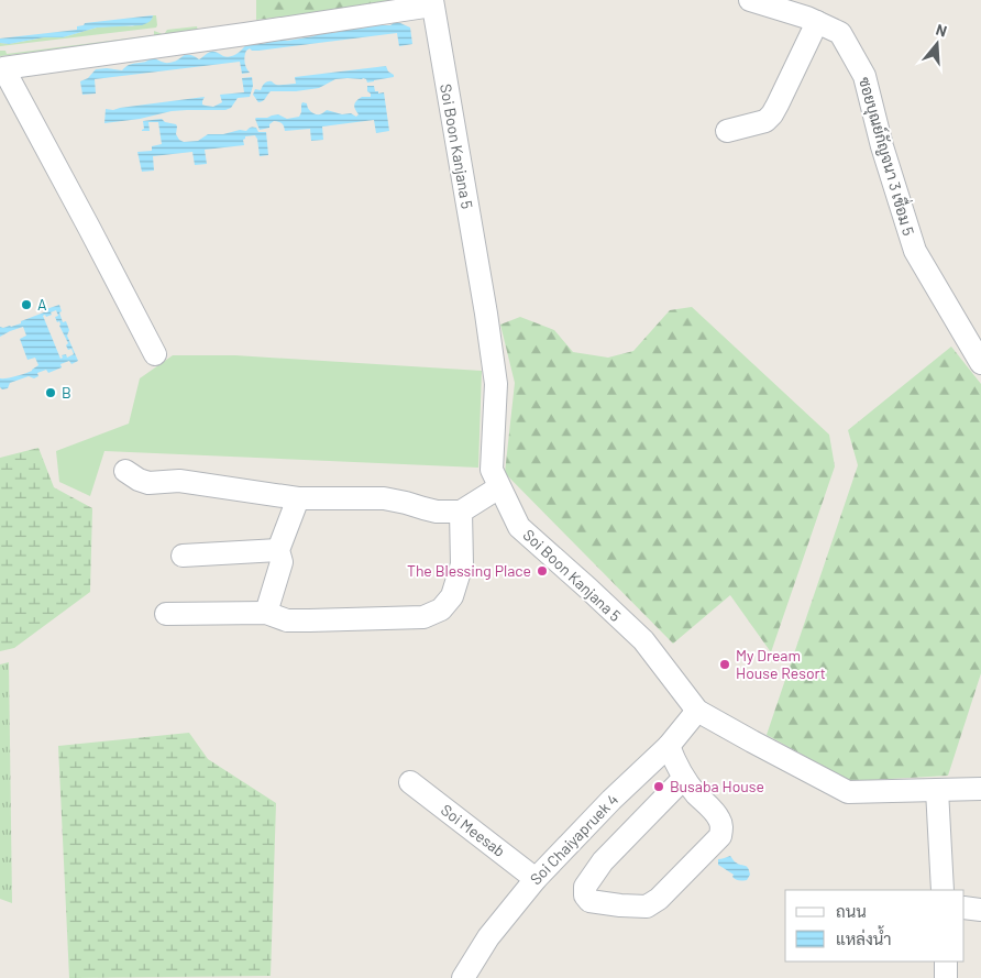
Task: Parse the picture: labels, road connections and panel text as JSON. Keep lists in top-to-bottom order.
{
  "streets": {
    "street": [
      "Soi Boon Kanjana 5",
      "ซอยบุณย์กัญจนา 3 เชื่อม 5",
      "Soi Meesab",
      "Soi Chaiyapruek 4"
    ]
  },
  "crossings": [
    ["Soi Boon Kanjana 5", "Soi Chaiyapruek 4"],
    ["Soi Meesab", "Soi Chaiyapruek 4"]
  ],
  "places": [
    "A",
    "B",
    "The Blessing Place",
    "My Dream House Resort",
    "Busaba House"
  ],
  "legend": ["ถนน", "แหล่งน้ำ"],
  "north": "top"
}
